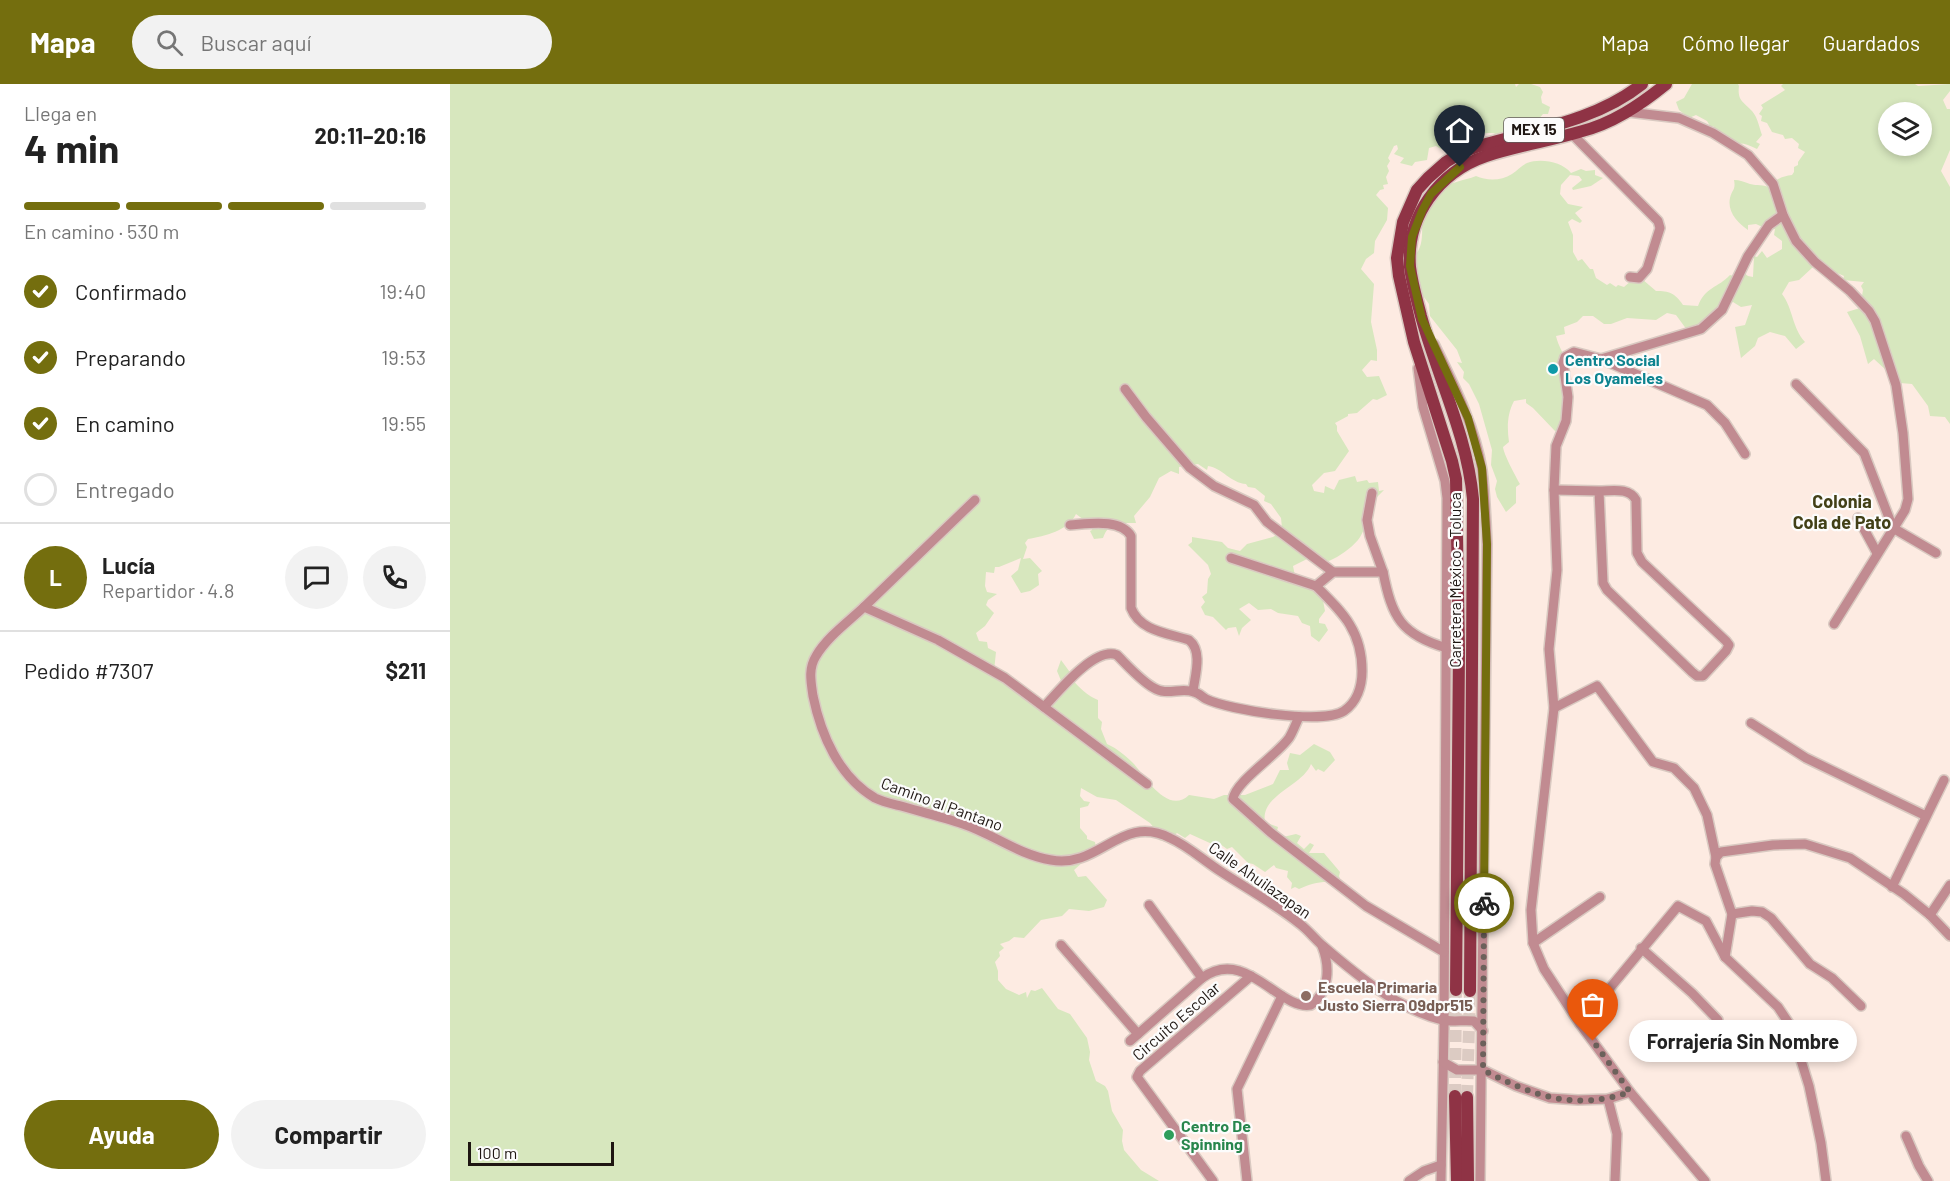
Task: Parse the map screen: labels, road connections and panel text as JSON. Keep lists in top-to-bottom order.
{
  "streets": {
    "main road": ["MEX 15", "Carretera México - Toluca"],
    "street": ["Camino al Pantano", "Calle Ahuilazapan", "Circuito Escolar"]
  },
  "crossings": [
    ["Camino al Pantano", "Calle Ahuilazapan"]
  ],
  "districts": ["Colonia Cola de Pato"],
  "places": [
    "Centro Social Los Oyameles",
    "Escuela Primaria Justo Sierra 09dpr515",
    "Forrajería Sin Nombre",
    "Centro De Spinning"
  ],
  "scale_bar": "100 m",
  "page": {
    "header": "Mapa",
    "search": "Buscar aquí",
    "nav": ["Mapa", "Cómo llegar", "Guardados"],
    "heading": ["4 min", "Llega en", "20:11–20:16"],
    "panel": [
      "Lucía",
      "Repartidor · 4.8",
      "Pedido #7307",
      "$211"
    ],
    "bar": "En camino · 530 m",
    "list": [
      ["Confirmado", "19:40"],
      ["Preparando", "19:53"],
      ["En camino", "19:55"],
      "Entregado"
    ],
    "round": "L",
    "bubble": "Forrajería Sin Nombre",
    "buttons": ["Ayuda", "Compartir"],
    "scale": "100 m"
  }
}
